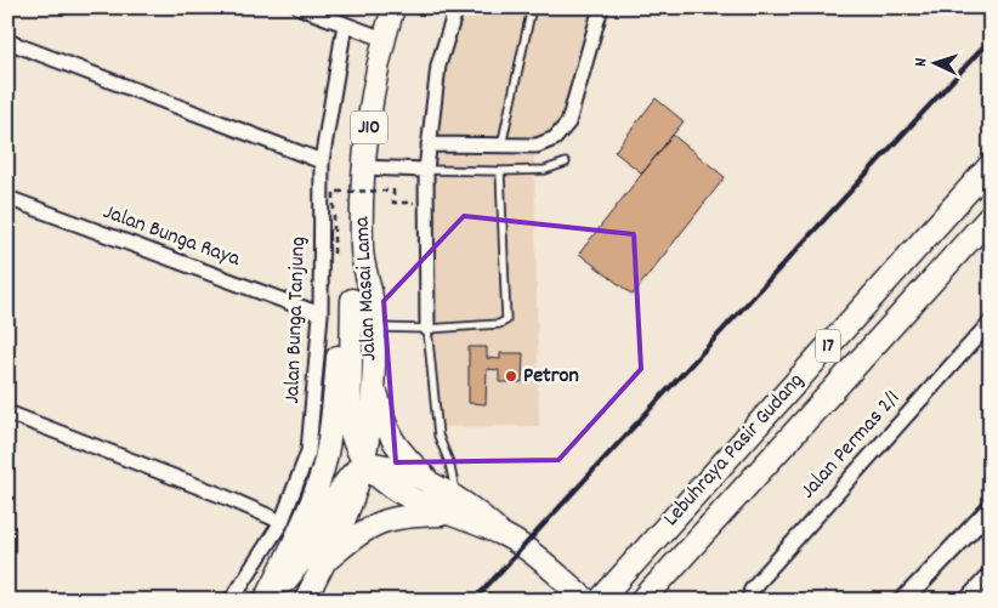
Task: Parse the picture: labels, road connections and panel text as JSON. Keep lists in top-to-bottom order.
{
  "streets": {
    "highway": ["17", "Lebuhraya Pasir Gudang"],
    "main road": ["J10", "Jalan Masai Lama"],
    "street": ["Jalan Bunga Raya", "Jalan Bunga Tanjung", "Jalan Permas 2/1"]
  },
  "crossings": [
    ["Jalan Bunga Raya", "Jalan Bunga Tanjung"]
  ],
  "places": ["Petron"],
  "north": "left"
}
